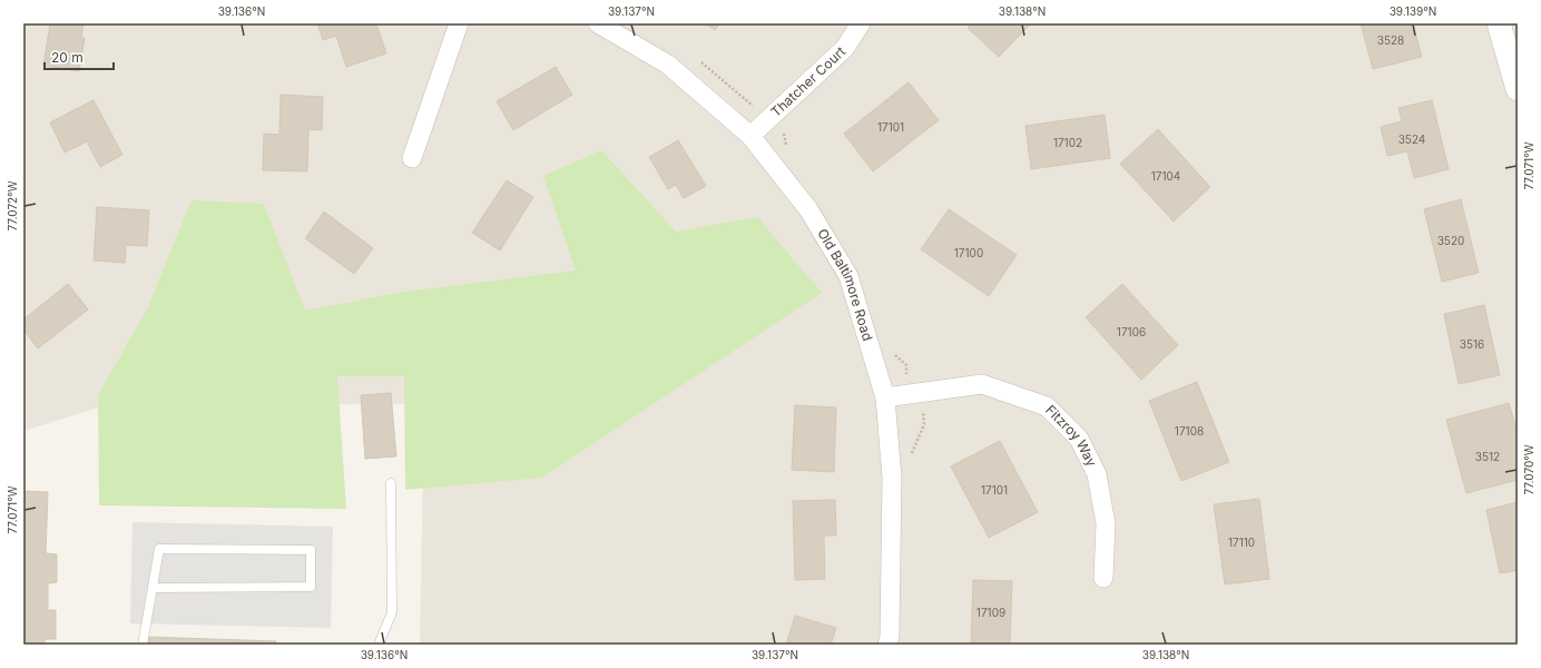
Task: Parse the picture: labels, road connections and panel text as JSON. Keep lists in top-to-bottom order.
{
  "streets": {
    "street": ["Thatcher Court", "Old Baltimore Road", "Fitzroy Way"]
  },
  "crossings": [
    ["Thatcher Court", "Old Baltimore Road"],
    ["Old Baltimore Road", "Fitzroy Way"]
  ],
  "house_numbers": [
    "3528",
    "17101",
    "3524",
    "17102",
    "17104",
    "3520",
    "17100",
    "17106",
    "3516",
    "17108",
    "3512",
    "17101",
    "17110",
    "17109"
  ],
  "scale_bar": "20 m",
  "coordinates": [
    "39.136°N",
    "39.137°N",
    "39.138°N",
    "39.139°N",
    "77.071°W",
    "77.072°W",
    "77.070°W"
  ]
}
